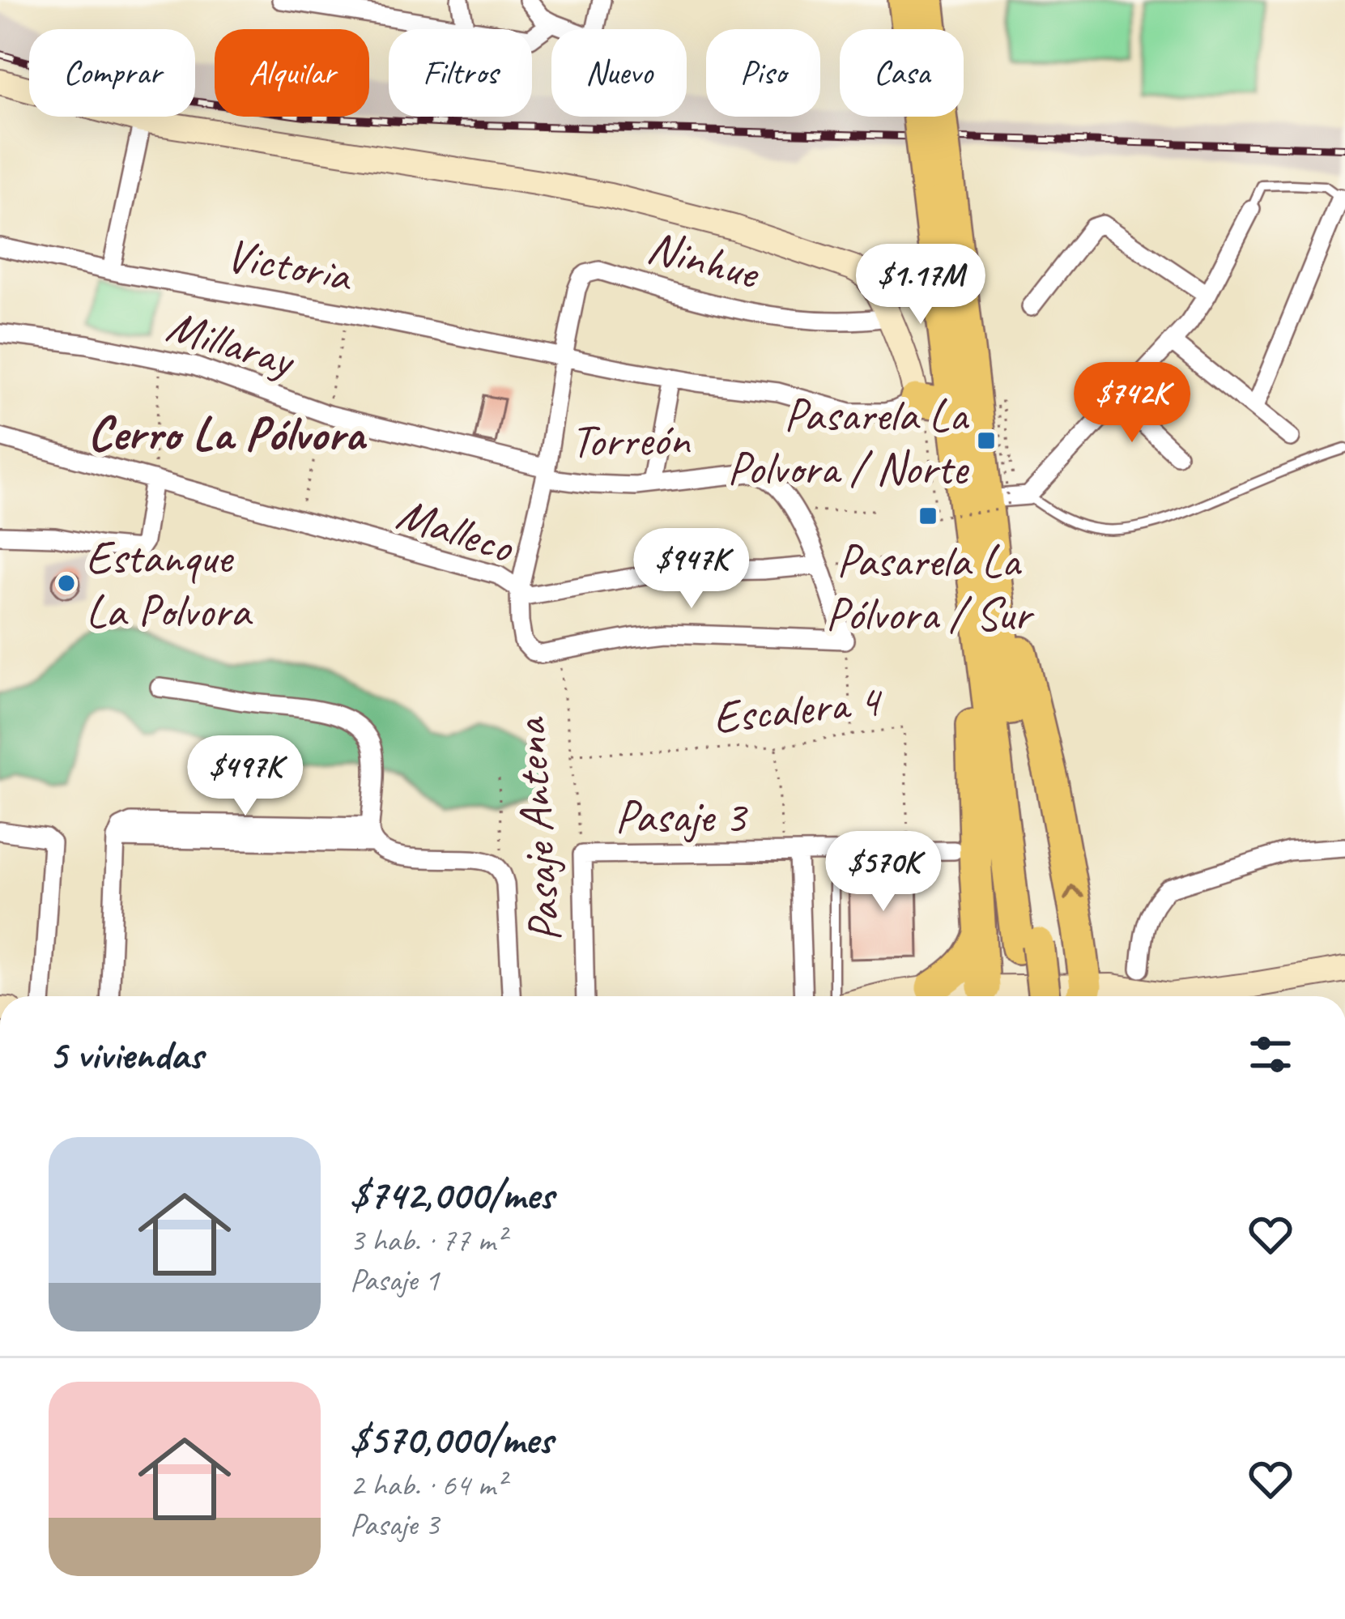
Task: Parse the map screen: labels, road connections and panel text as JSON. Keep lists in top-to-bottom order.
{
  "streets": {
    "street": [
      "Ninhue",
      "Victoria",
      "Millaray",
      "Torreón",
      "Malleco",
      "Pasaje 3",
      "Pasaje Antena"
    ],
    "path": ["Escalera 4"]
  },
  "crossings": [
    ["Ninhue", "Victoria"],
    ["Millaray", "Torreón"],
    ["Escalera 4", "Pasaje 3"],
    ["Escalera 4", "Pasaje Antena"],
    ["Pasaje 3", "Pasaje Antena"]
  ],
  "districts": ["Cerro La Pólvora"],
  "places": {
    "transit": ["Pasarela La Polvora / Norte", "Pasarela La Pólvora / Sur"],
    "other": ["Estanque La Polvora"]
  },
  "page": {
    "chip": [
      "Comprar",
      "Alquilar",
      "Filtros",
      "Nuevo",
      "Piso",
      "Casa"
    ],
    "price": [
      "$1.17M",
      "$742K",
      "$947K",
      "$497K",
      "$570K"
    ],
    "heading": "5 viviendas",
    "list": [
      {
        "name": "$742,000/mes",
        "note": "3 hab. · 77 m² · Pasaje 1"
      },
      {
        "name": "$570,000/mes",
        "note": "2 hab. · 64 m² · Pasaje 3"
      }
    ]
  }
}
